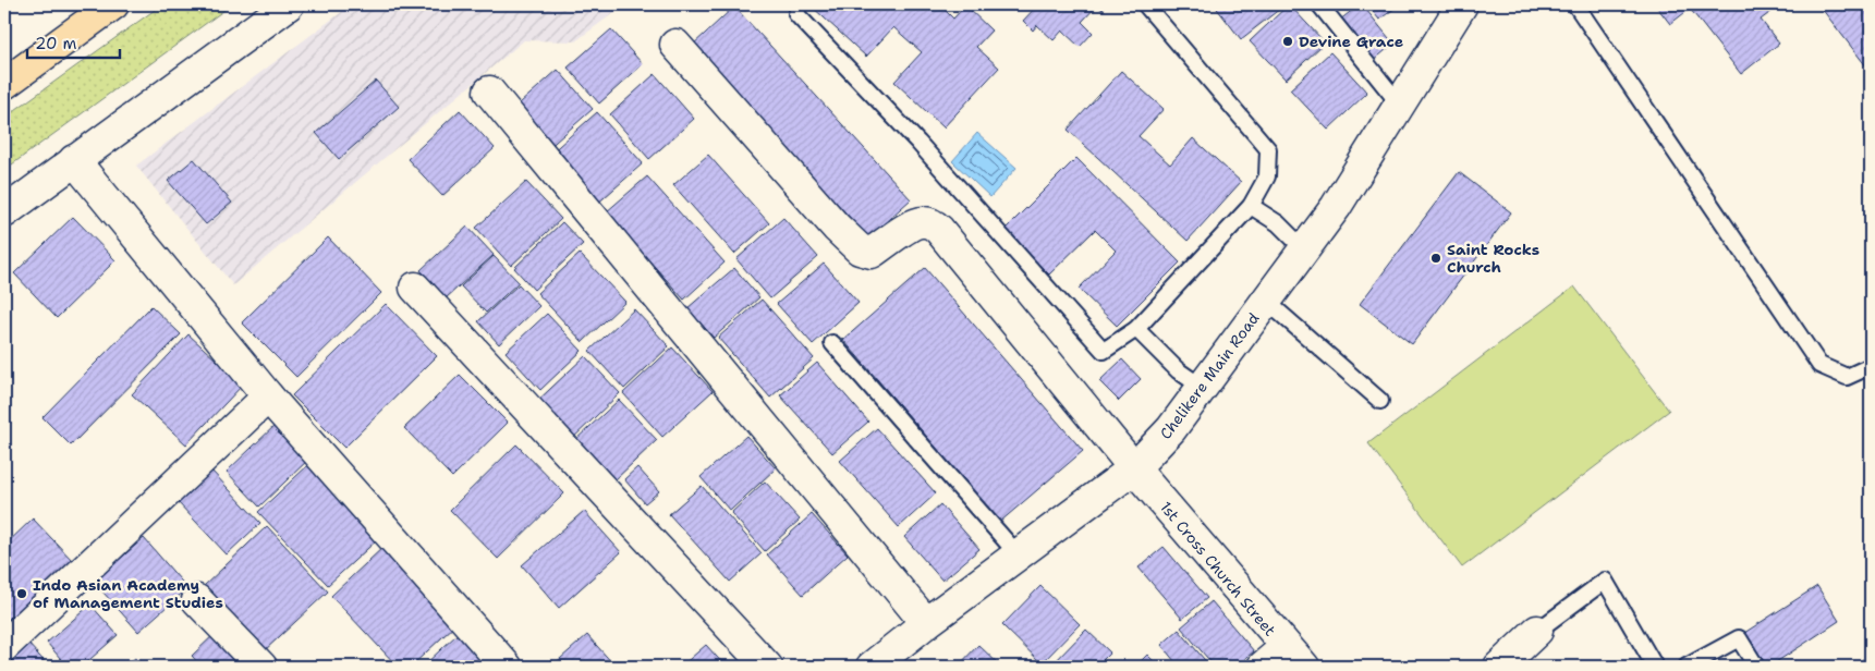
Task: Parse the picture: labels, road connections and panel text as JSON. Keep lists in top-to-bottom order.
{
  "streets": {
    "street": ["Chelikere Main Road", "1st Cross Church Street"]
  },
  "crossings": [
    ["Chelikere Main Road", "1st Cross Church Street"]
  ],
  "places": ["Devine Grace", "Saint Rocks Church", "Indo Asian Academy of Management Studies"],
  "scale_bar": "20 m"
}
